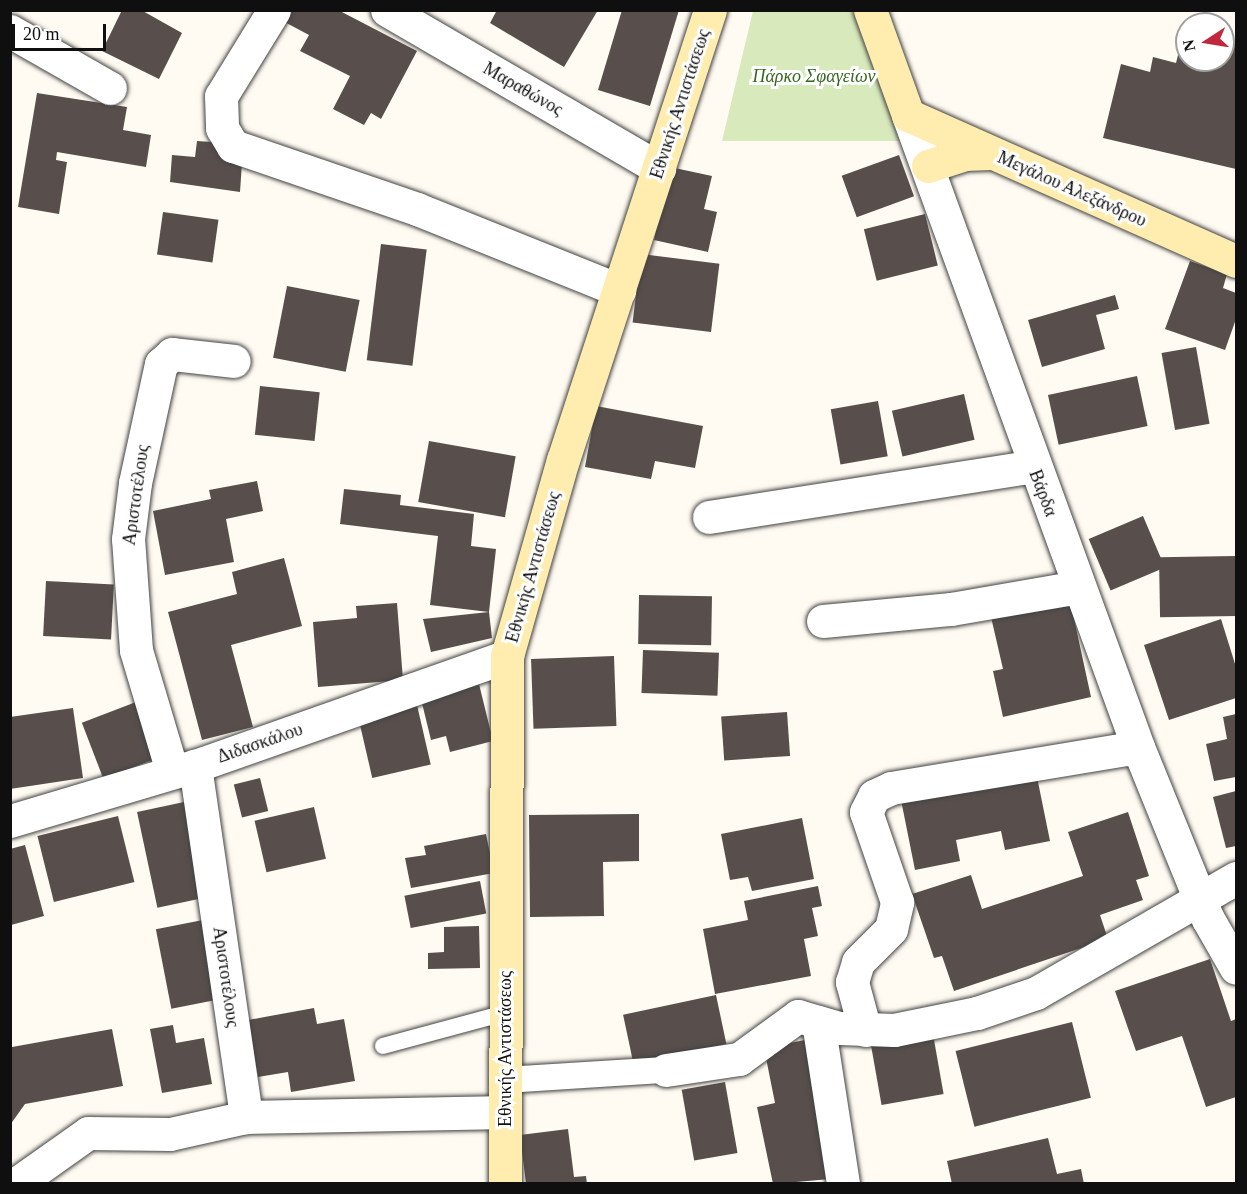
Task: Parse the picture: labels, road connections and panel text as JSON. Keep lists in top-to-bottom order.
{
  "streets": {
    "main road": ["Εθνικής Αντιστάσεως", "Μεγάλου Αλεξάνδρου", "Βάρδα"],
    "street": ["Μαραθώνος", "Αριστοτέλους", "Διδασκάλου"]
  },
  "crossings": [
    ["Μαραθώνος", "Εθνικής Αντιστάσεως"],
    ["Εθνικής Αντιστάσεως", "Διδασκάλου"],
    ["Μεγάλου Αλεξάνδρου", "Βάρδα"],
    ["Αριστοτέλους", "Διδασκάλου"]
  ],
  "parks": ["Πάρκο Σφαγείων"],
  "scale_bar": "20 m",
  "north": "left"
}
